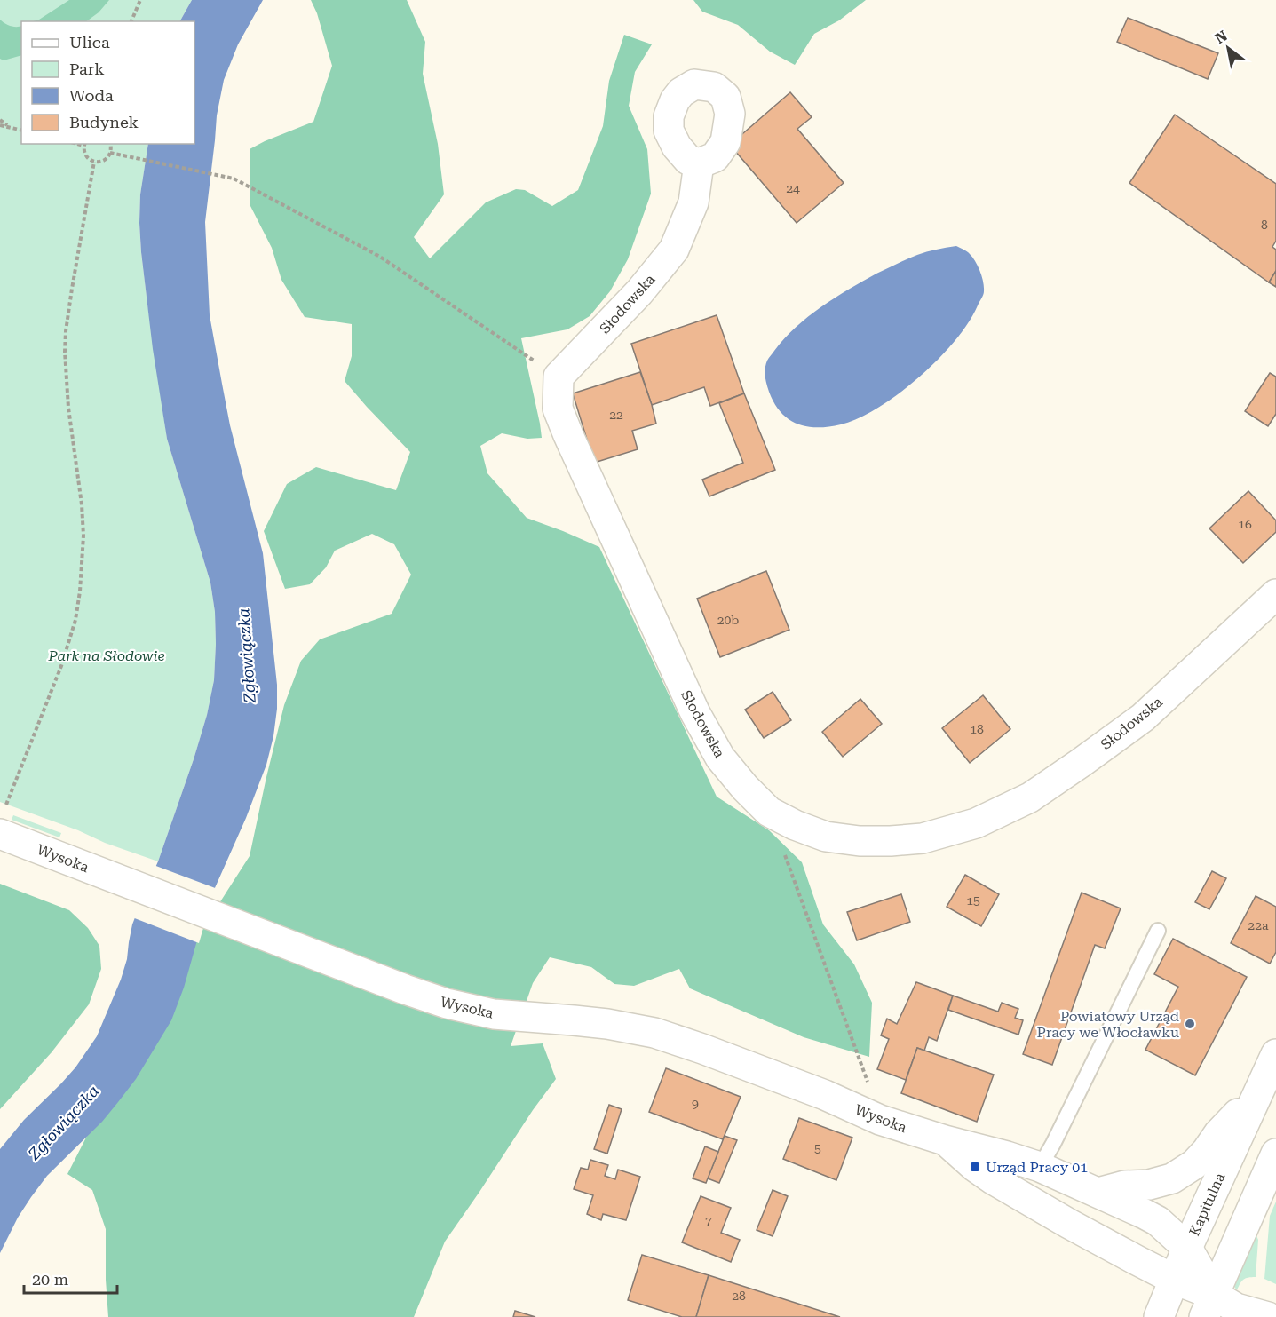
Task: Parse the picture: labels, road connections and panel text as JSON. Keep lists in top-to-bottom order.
{
  "streets": {
    "street": ["Słodowska", "Wysoka", "Kapitulna"]
  },
  "crossings": [
    ["Wysoka", "Kapitulna"]
  ],
  "water": ["Zgłowiączka"],
  "parks": ["Park na Słodowie"],
  "places": {
    "other": ["Powiatowy Urząd Pracy we Włocławku"],
    "transit": ["Urząd Pracy 01"]
  },
  "house_numbers": [
    "24",
    "8",
    "22",
    "16",
    "20b",
    "18",
    "15",
    "22a",
    "9",
    "5",
    "7",
    "28"
  ],
  "legend": [
    "Ulica",
    "Park",
    "Woda",
    "Budynek"
  ],
  "scale_bar": "20 m",
  "north": "top left"
}
